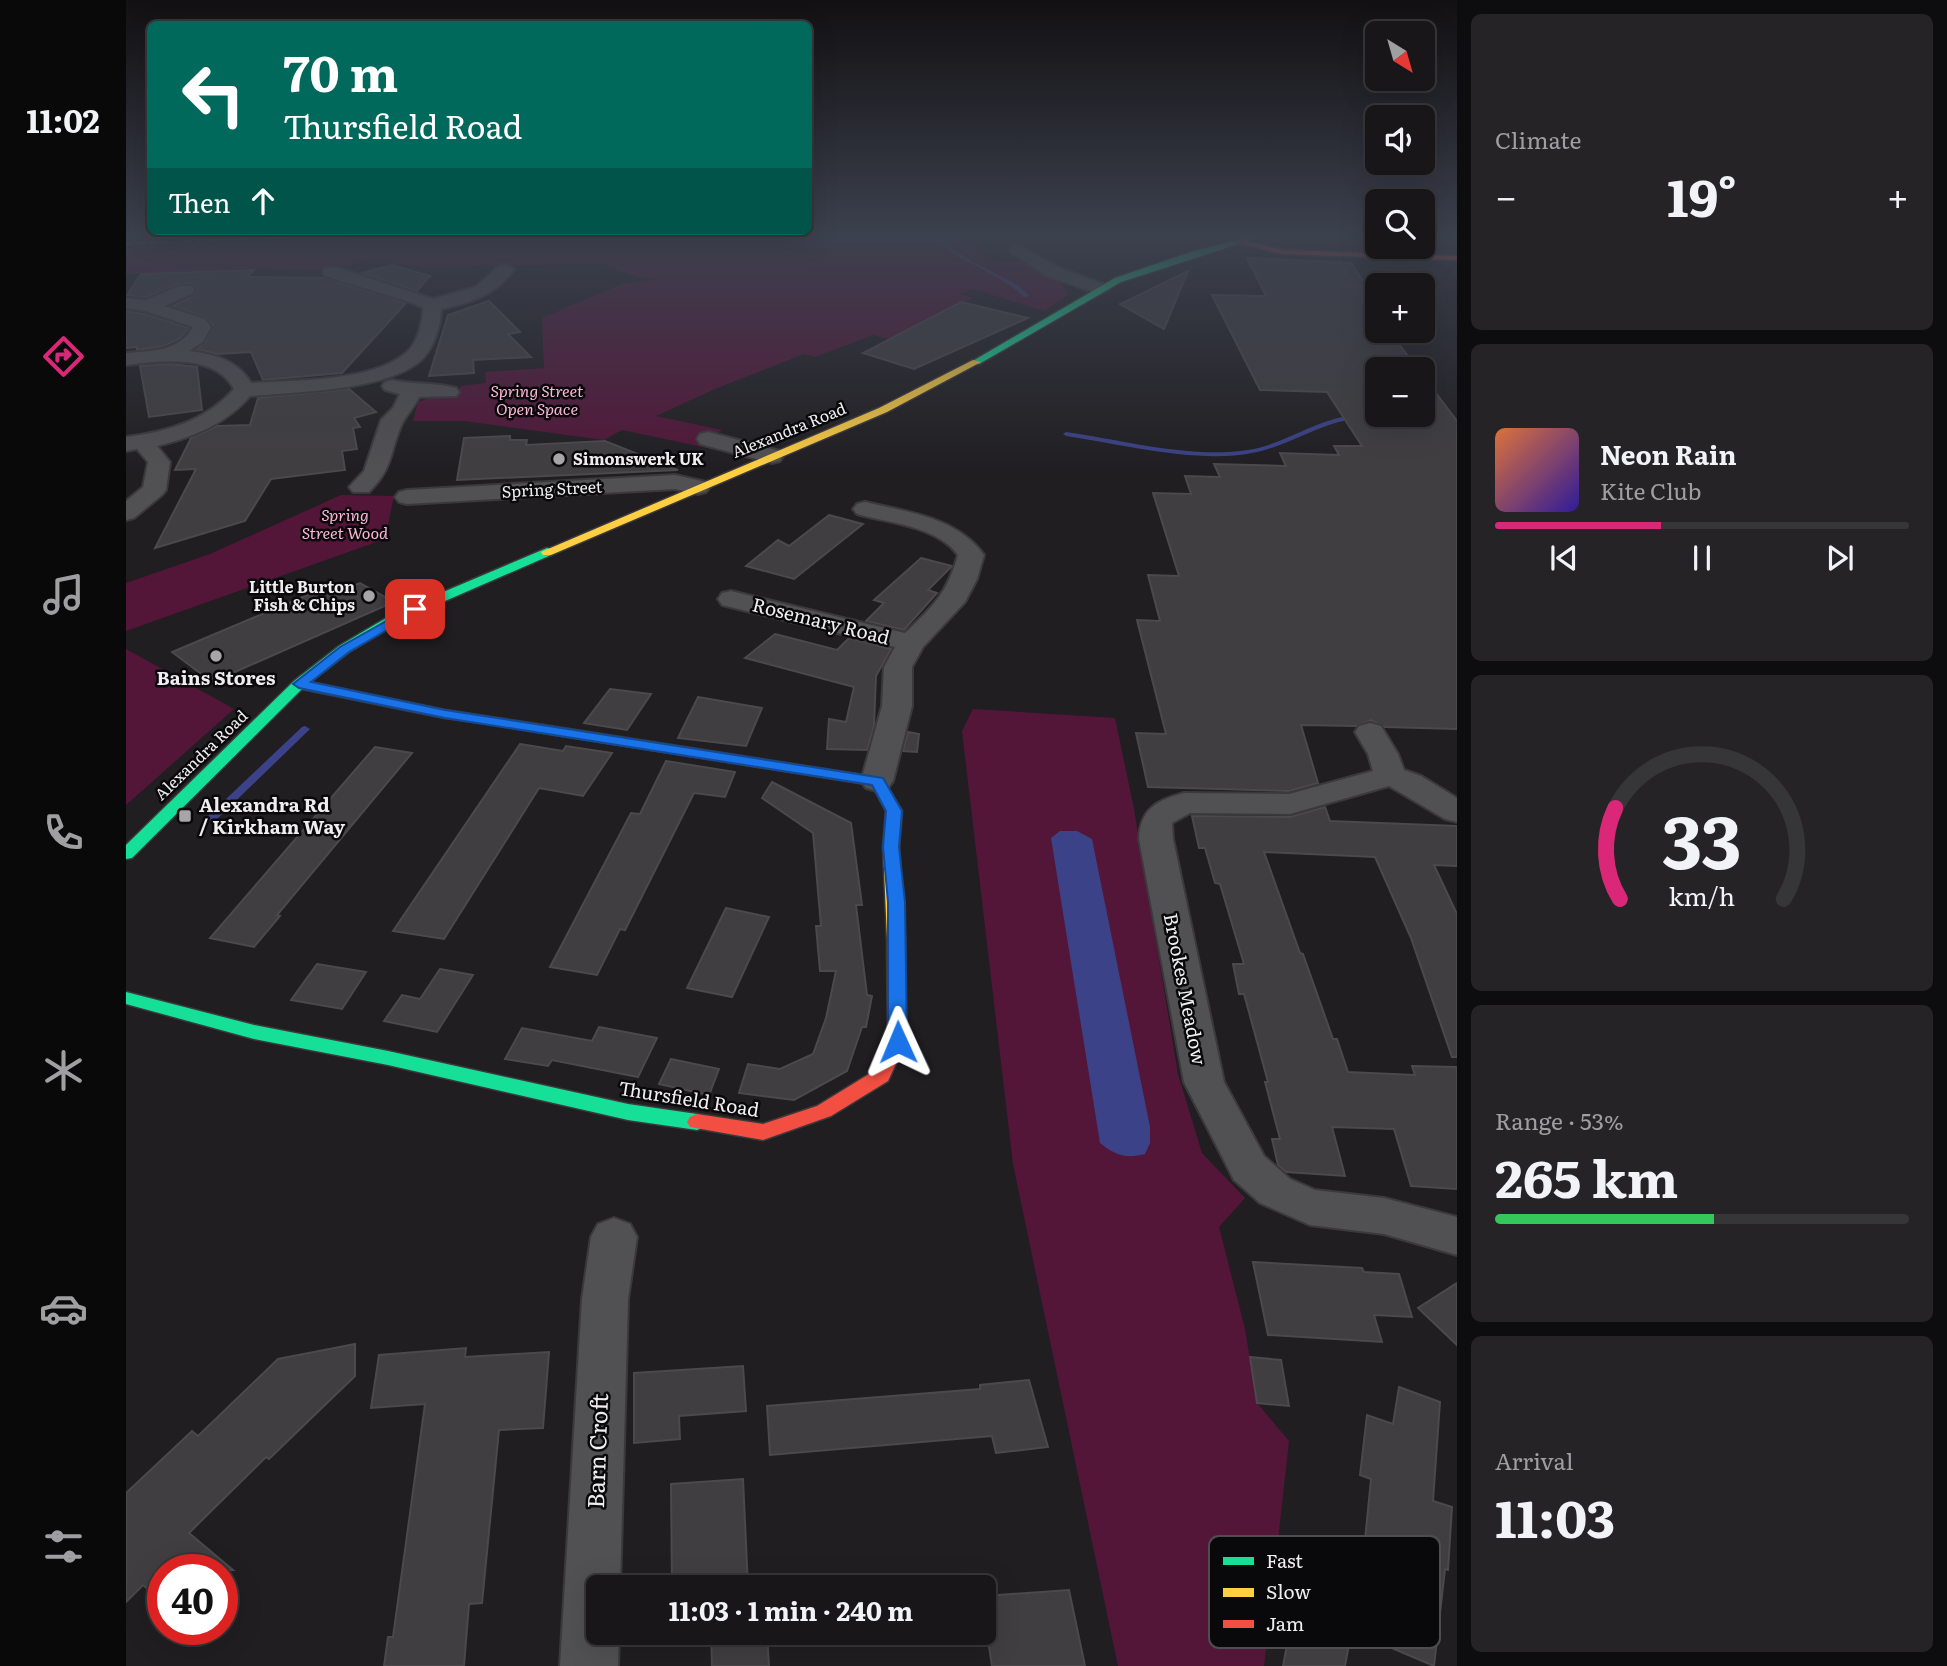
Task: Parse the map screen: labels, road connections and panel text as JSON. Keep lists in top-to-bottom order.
{
  "streets": {
    "main road": ["Alexandra Road", "Thursfield Road"],
    "street": [
      "Spring Street",
      "Rosemary Road",
      "Brookes Meadow",
      "Barn Croft"
    ]
  },
  "crossings": [
    ["Alexandra Road", "Spring Street"],
    ["Rosemary Road", "Thursfield Road"]
  ],
  "parks": ["Spring Street Open Space", "Spring Street Wood"],
  "places": {
    "other": ["Simonswerk UK", "Little Burton Fish & Chips", "Bains Stores"],
    "transit": ["Alexandra Rd / Kirkham Way"]
  },
  "legend": ["Fast", "Slow", "Jam"],
  "north": "bottom right",
  "page": {
    "tabs": "11:02",
    "tile": [
      "Climate",
      ["Range · 53%", "265 km"],
      ["Arrival", "11:03"]
    ],
    "map_buttons": ["+", "−"],
    "turn": ["70 m", "Thursfield Road"],
    "heat": ["−", "19°", "+"],
    "then": "Then",
    "song": ["Neon Rain", "Kite Club"],
    "limit": "40",
    "trip": "11:03 · 1 min · 240 m",
    "gauge": ["33", "km/h"]
  }
}
